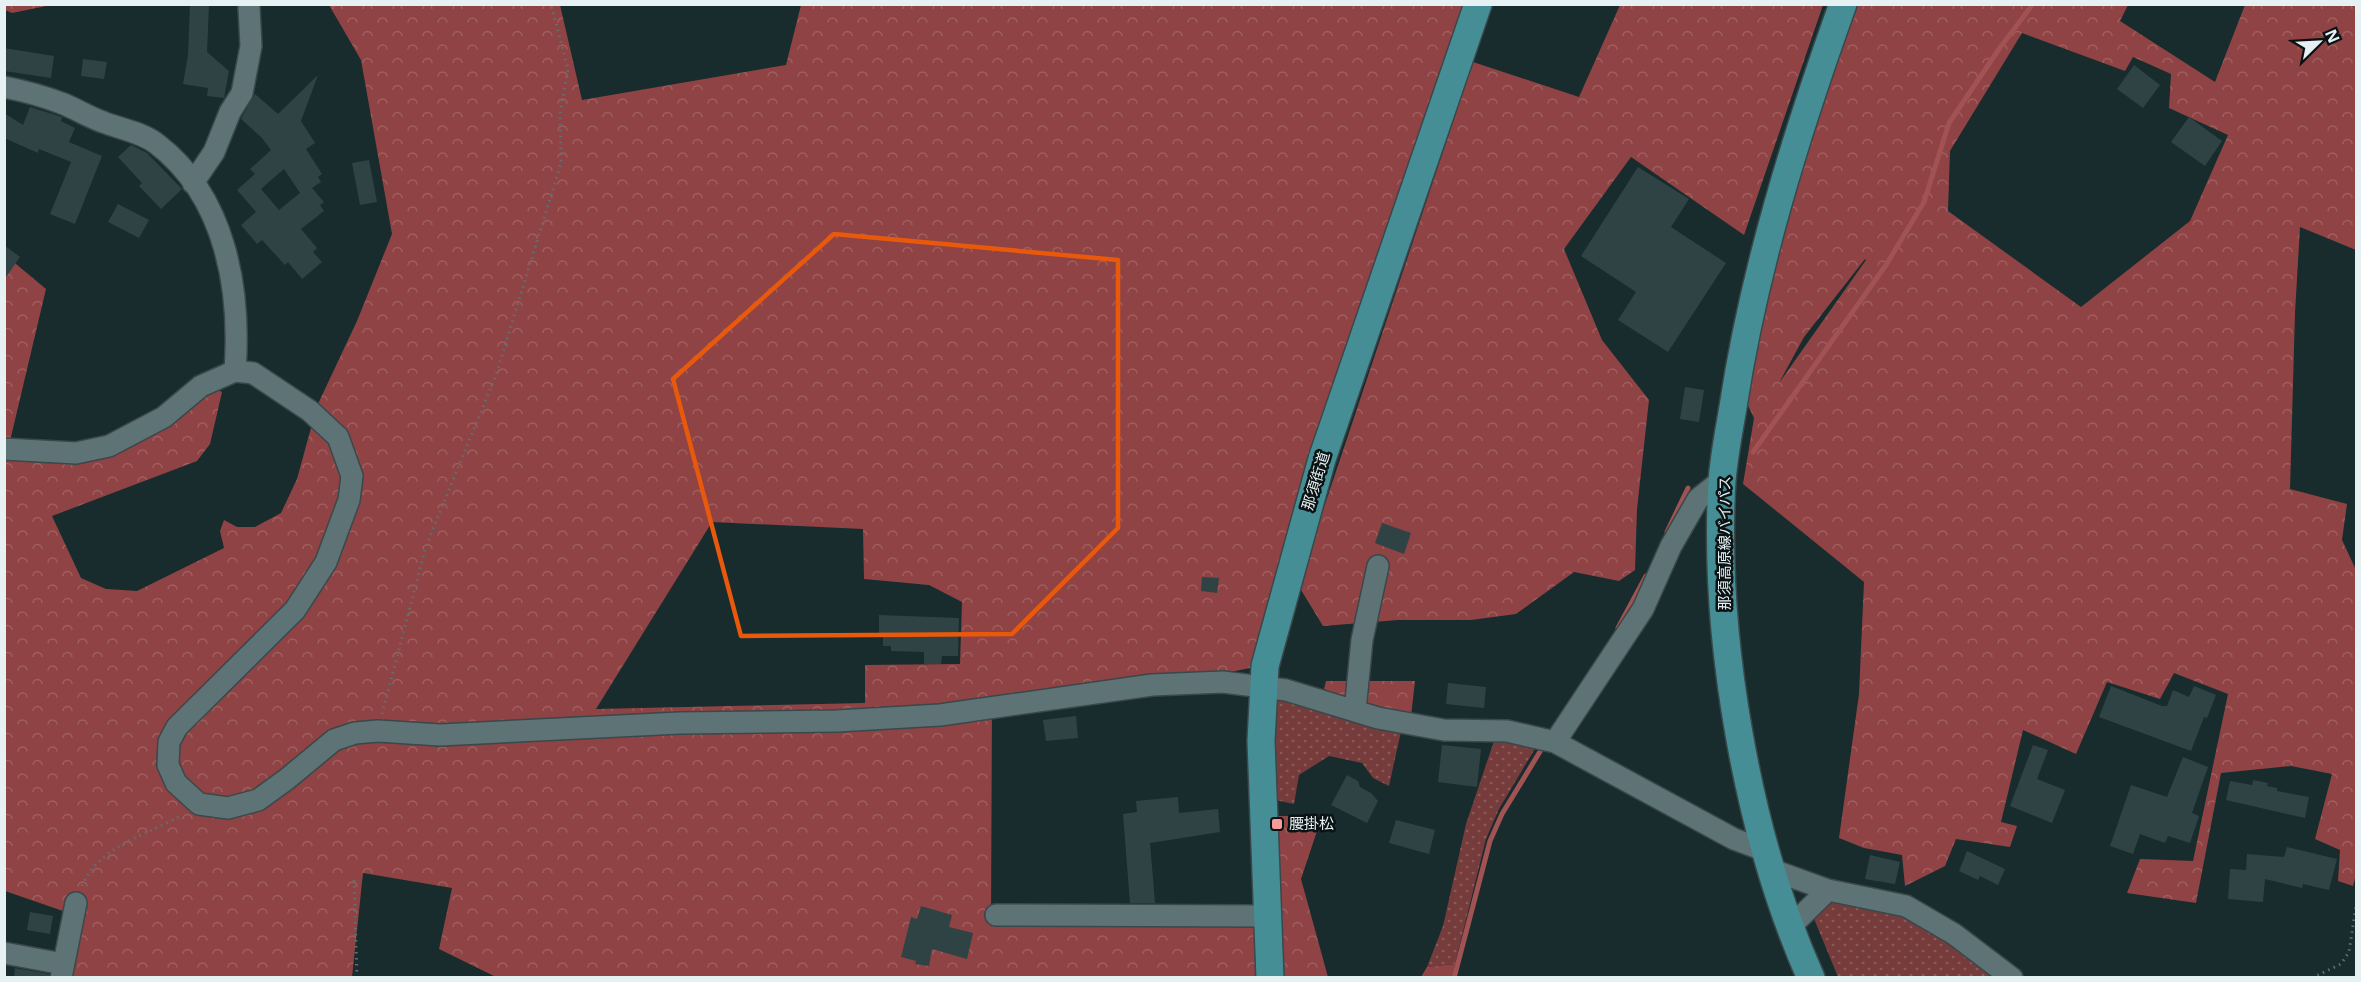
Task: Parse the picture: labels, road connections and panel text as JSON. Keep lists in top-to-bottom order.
{
  "streets": {
    "main road": ["那須街道", "那須高原線バイパス"]
  },
  "places": {
    "transit": ["腰掛松"]
  },
  "north": "top right"
}
